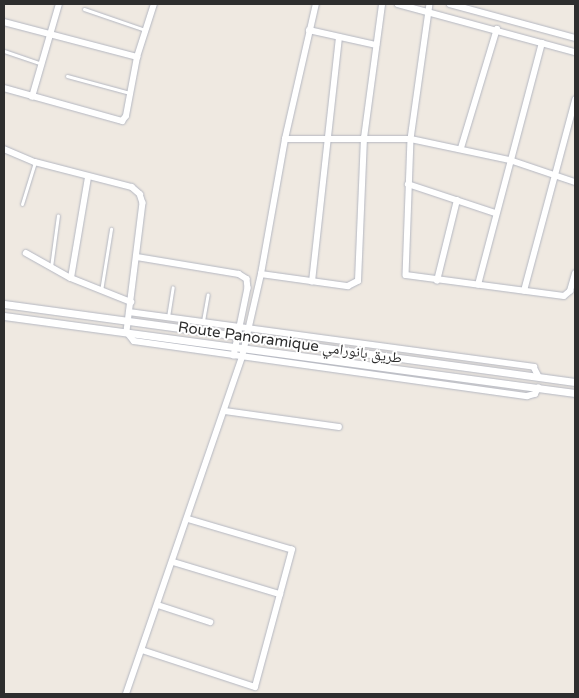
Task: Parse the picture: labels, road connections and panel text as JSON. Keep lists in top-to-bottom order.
{
  "streets": {
    "street": ["Route Panoramique طريق بانورامي"]
  }
}
